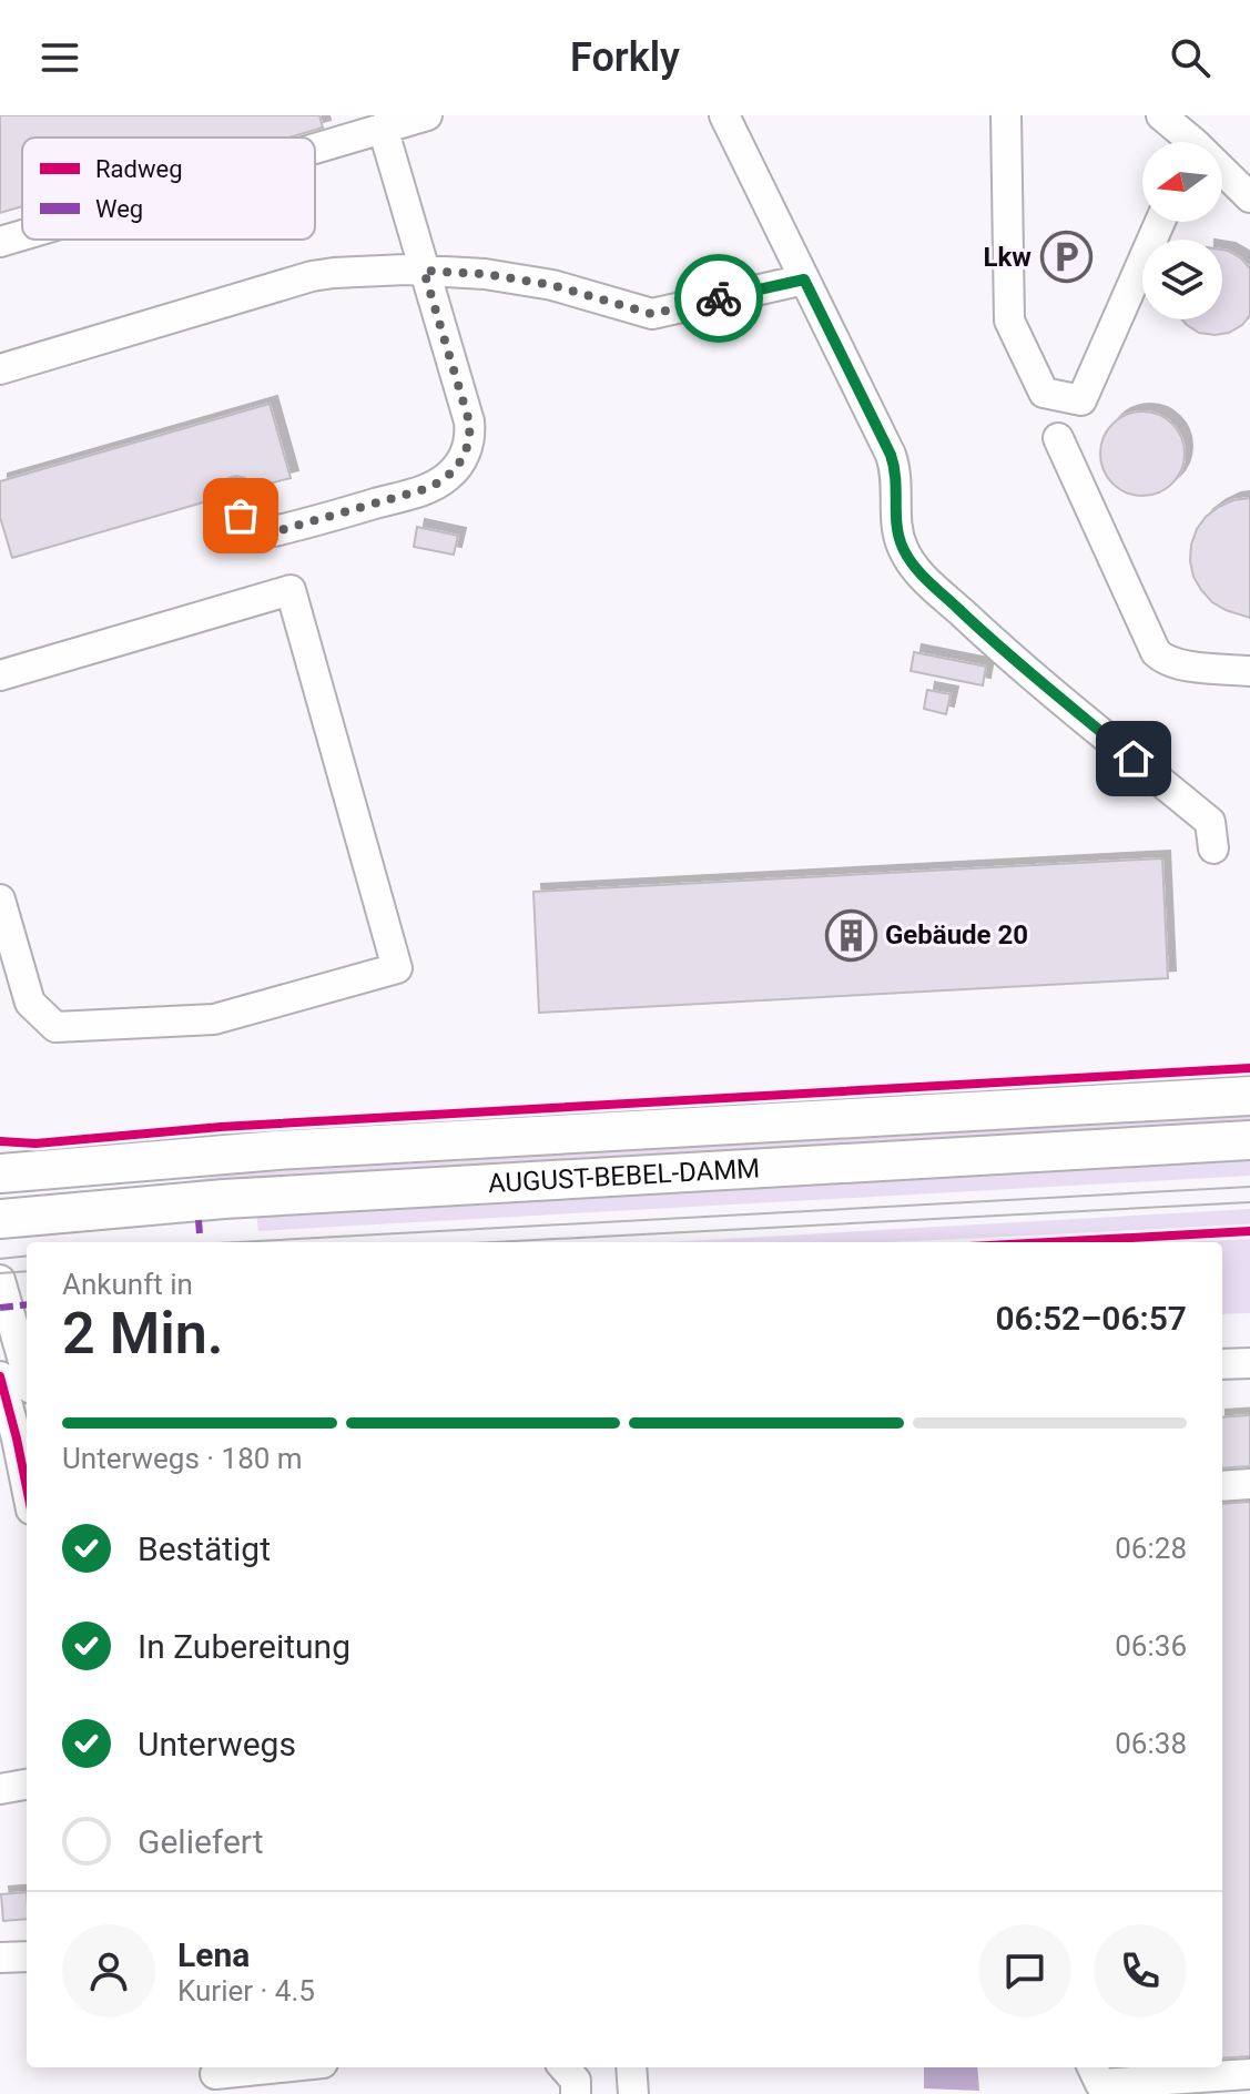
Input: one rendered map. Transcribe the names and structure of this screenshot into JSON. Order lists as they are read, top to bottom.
{
  "streets": {
    "main road": ["AUGUST-BEBEL-DAMM"]
  },
  "places": {
    "parking": ["Lkw"],
    "building": ["Gebäude 20"]
  },
  "legend": ["Radweg", "Weg"],
  "north": "left",
  "page": {
    "header": "Forkly",
    "heading": ["2 Min.", "Ankunft in", "06:52–06:57"],
    "panel": ["Lena", "Kurier · 4.5"],
    "bar": "Unterwegs · 180 m",
    "list": [
      ["Bestätigt", "06:28"],
      ["In Zubereitung", "06:36"],
      ["Unterwegs", "06:38"],
      "Geliefert"
    ]
  }
}
